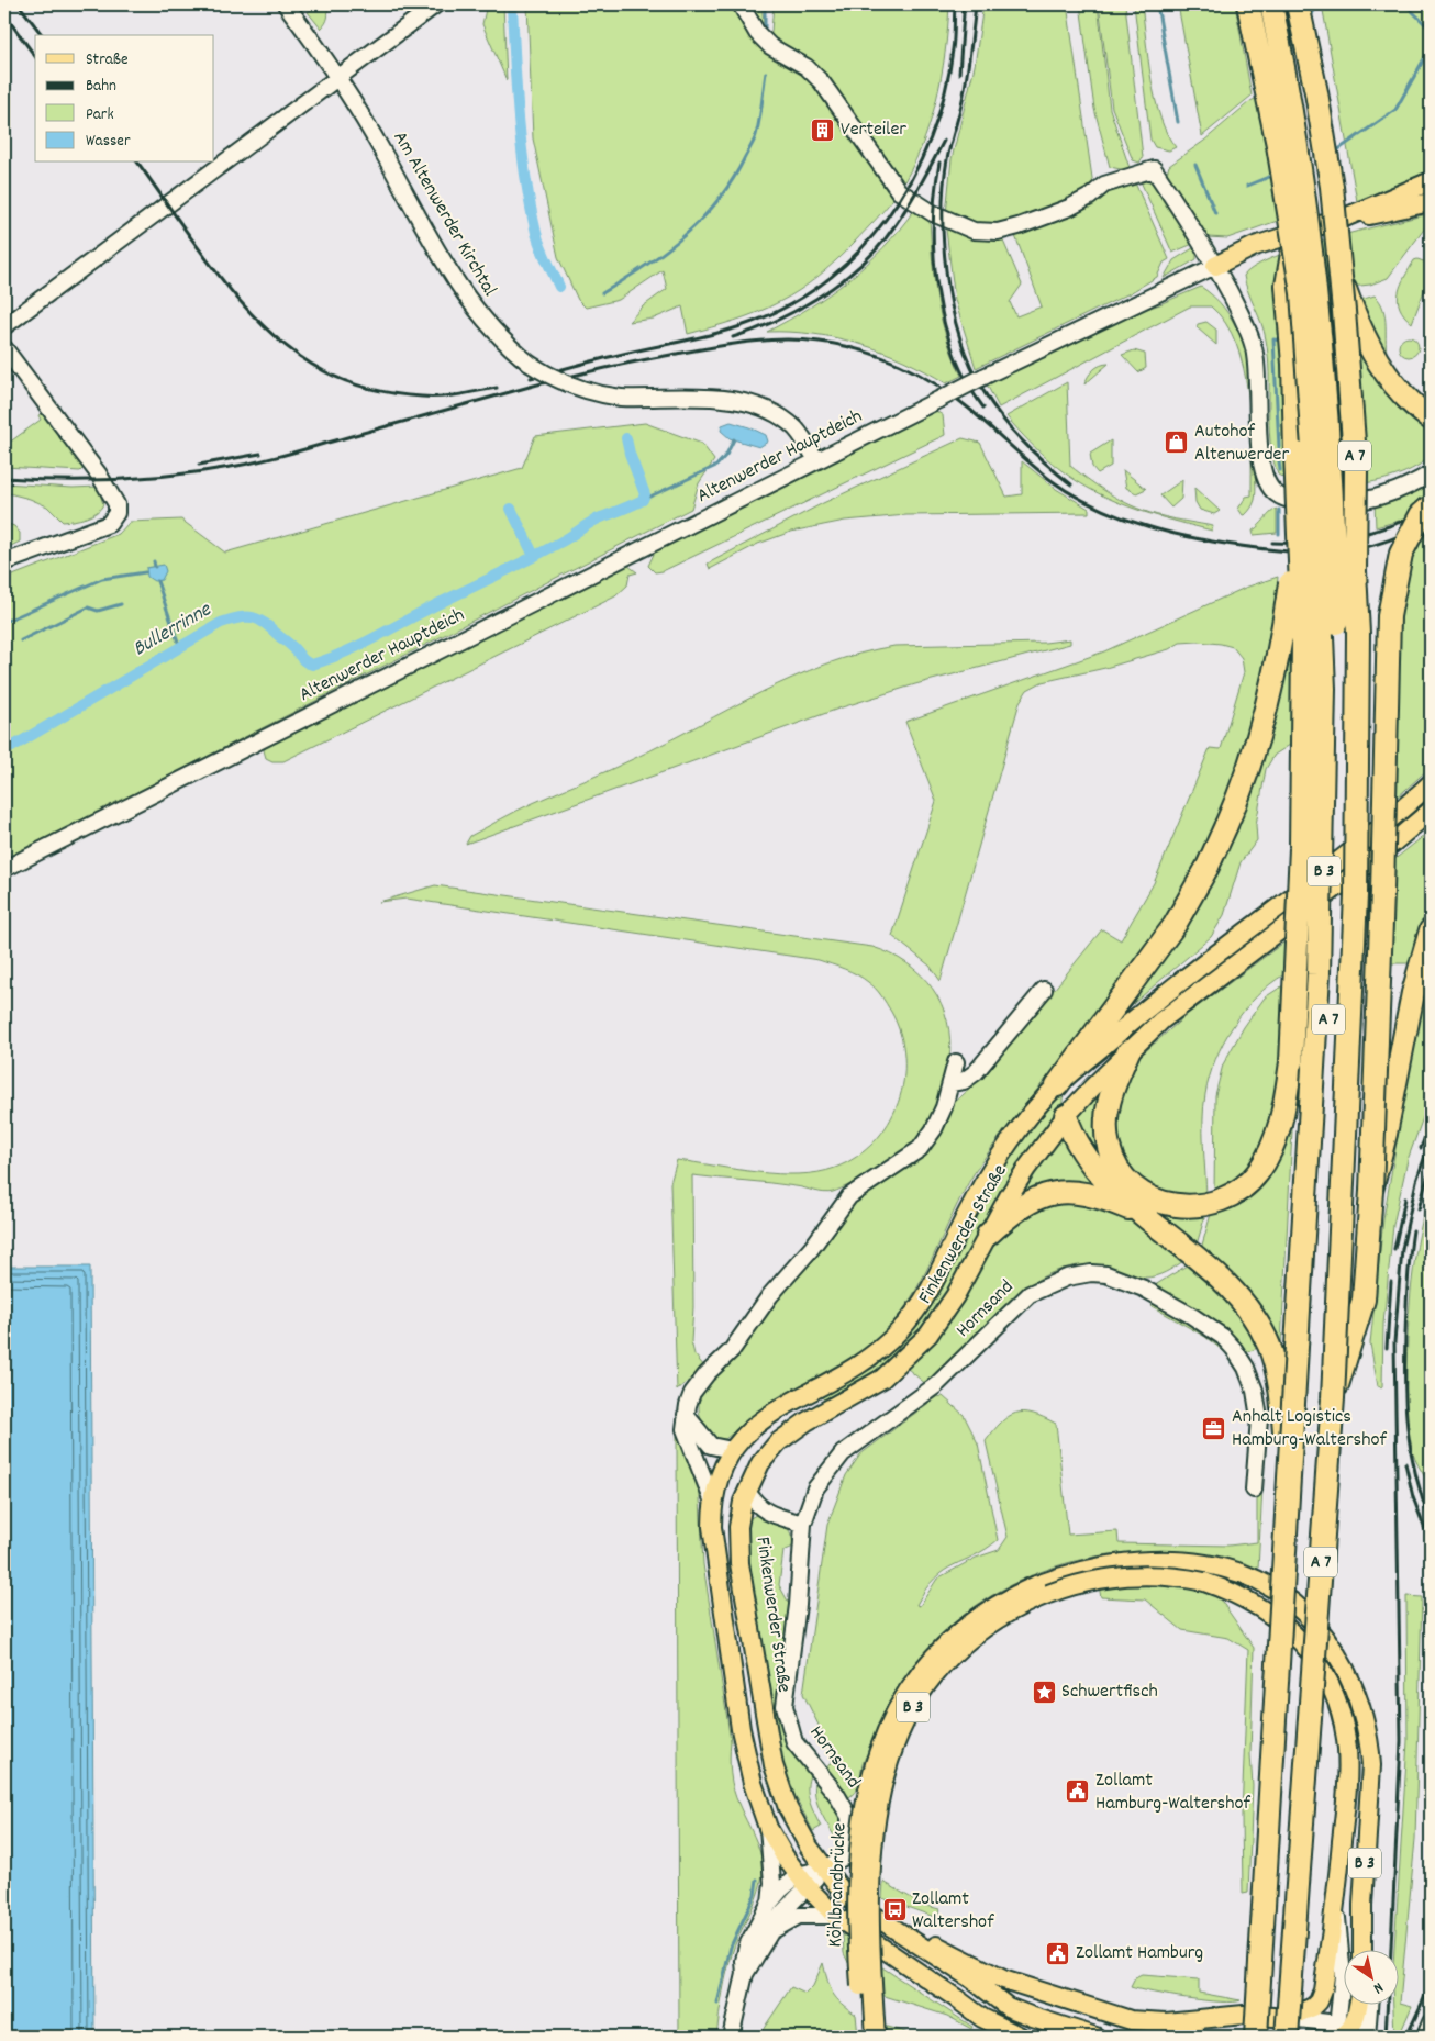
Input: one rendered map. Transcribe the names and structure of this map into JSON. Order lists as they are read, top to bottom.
{
  "streets": {
    "highway": ["A 7"],
    "main road": ["B 3", "Finkenwerder Straße", "Köhlbrandbrücke"],
    "street": ["Am Altenwerder Kirchtal", "Altenwerder Hauptdeich", "Hornsand"]
  },
  "crossings": [
    ["Am Altenwerder Kirchtal", "Altenwerder Hauptdeich"],
    ["A 7", "B 3"],
    ["A 7", "Finkenwerder Straße"],
    ["B 3", "Finkenwerder Straße"],
    ["B 3", "Köhlbrandbrücke"],
    ["Finkenwerder Straße", "Hornsand"]
  ],
  "water": ["Bullerrinne"],
  "places": {
    "building": ["Verteiler"],
    "shop": ["Autohof Altenwerder"],
    "office": ["Anhalt Logistics Hamburg-Waltershof"],
    "place": ["Schwertfisch"],
    "public building": ["Zollamt Hamburg-Waltershof", "Zollamt Hamburg"],
    "bus stop": ["Zollamt Waltershof"]
  },
  "legend": [
    "Straße",
    "Bahn",
    "Park",
    "Wasser"
  ],
  "north": "bottom right"
}
